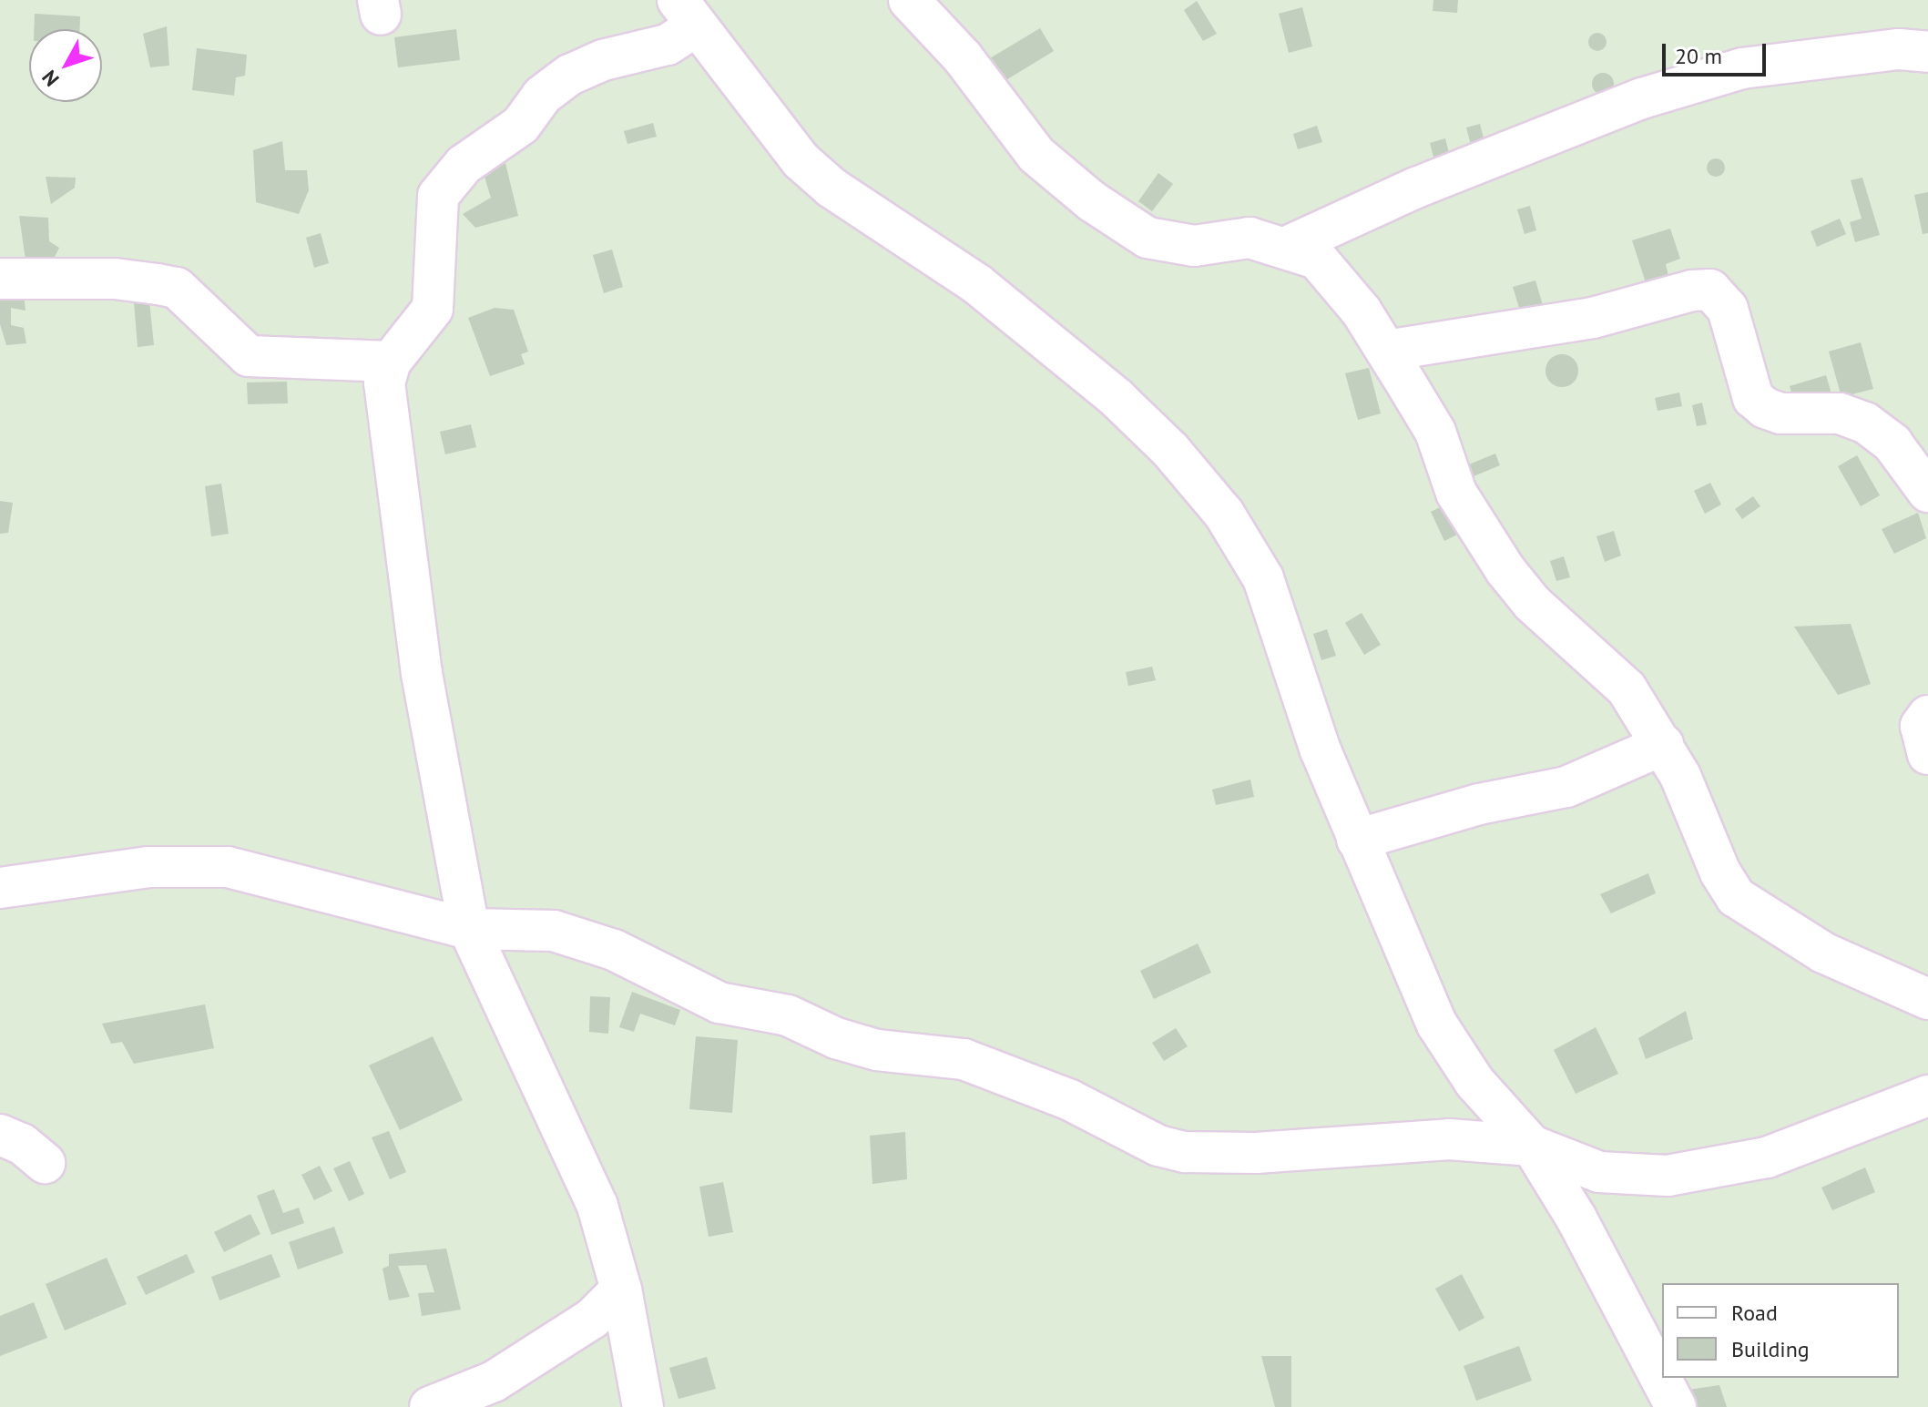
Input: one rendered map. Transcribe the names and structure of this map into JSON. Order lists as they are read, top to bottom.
{
  "legend": ["Road", "Building"],
  "scale_bar": "20 m",
  "north": "bottom left"
}
